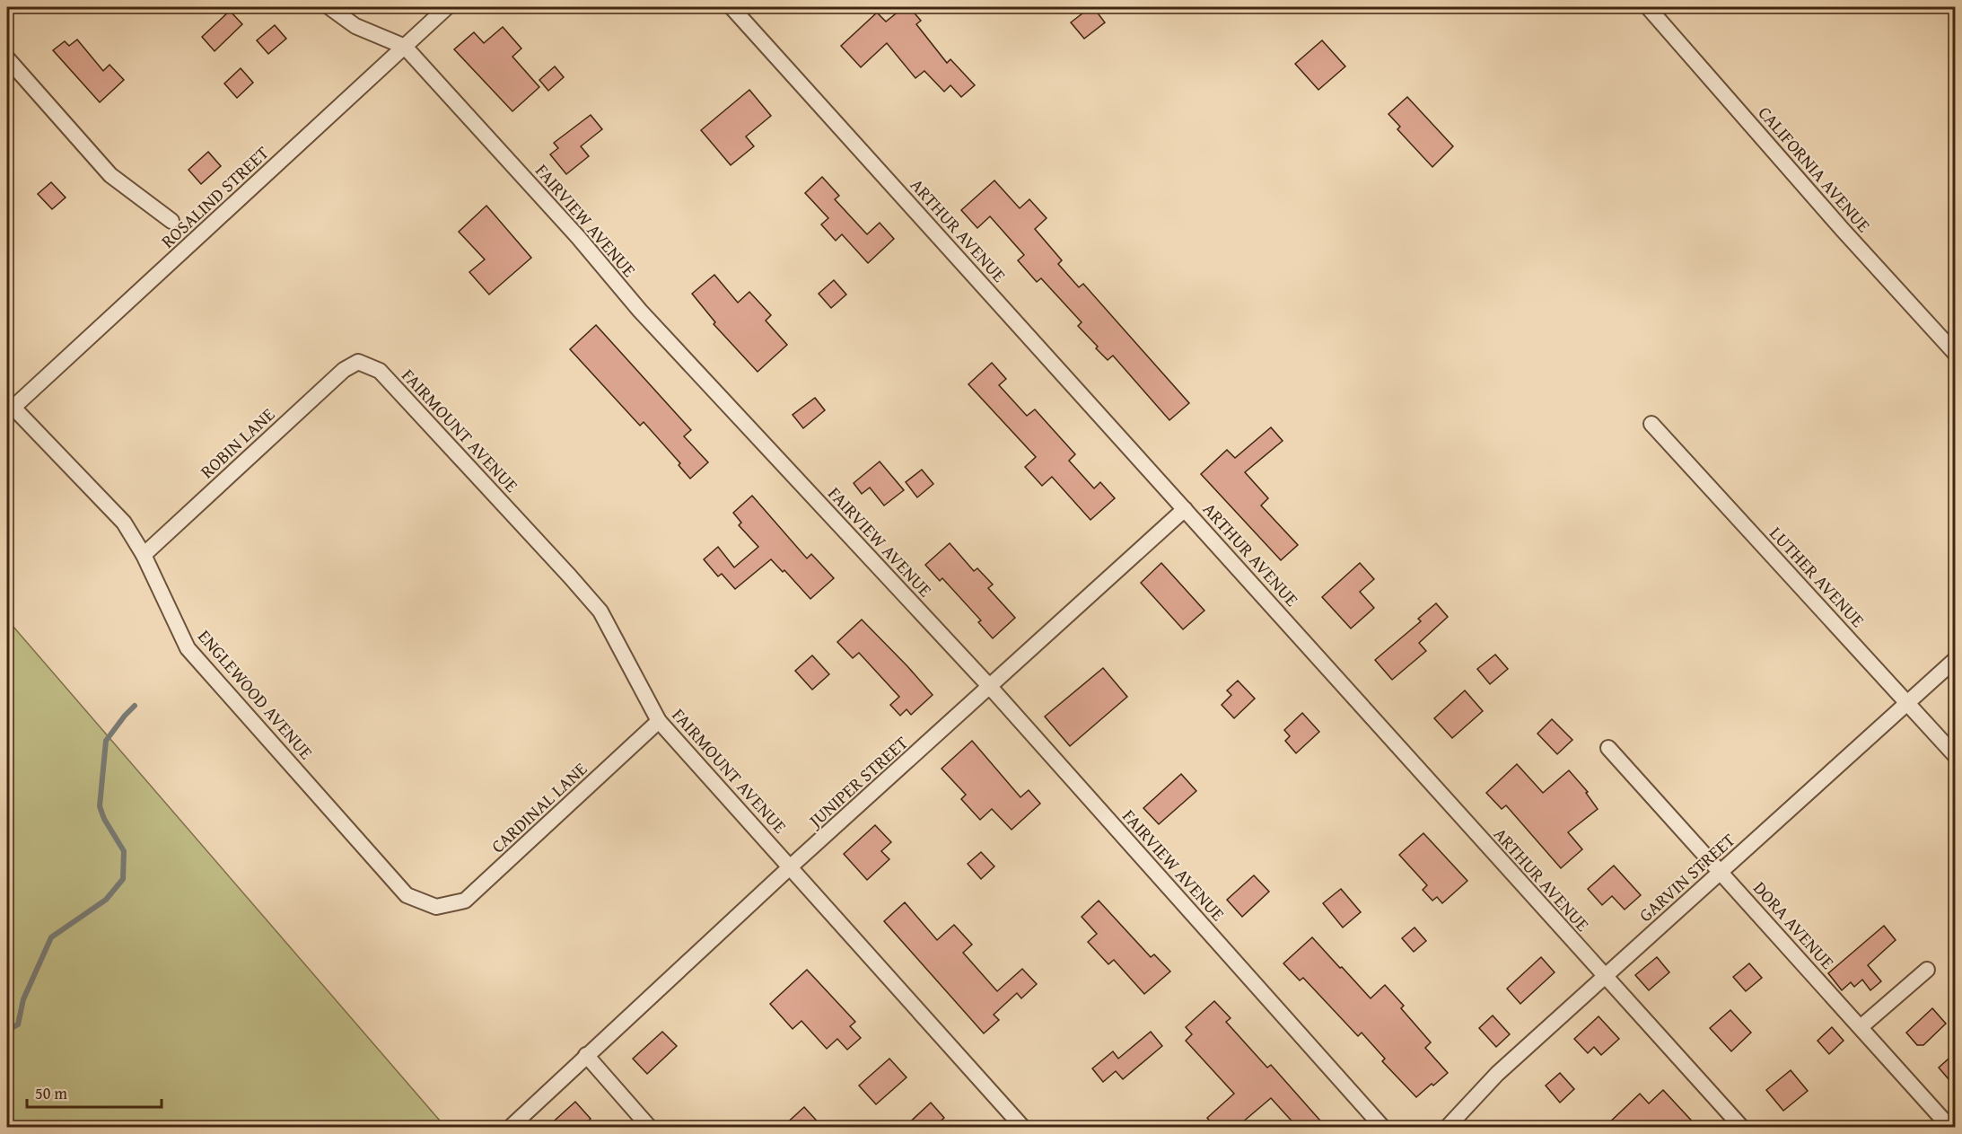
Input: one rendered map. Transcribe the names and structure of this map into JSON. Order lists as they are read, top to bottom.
{
  "streets": {
    "street": [
      "CALIFORNIA AVENUE",
      "ROSALIND STREET",
      "FAIRVIEW AVENUE",
      "ARTHUR AVENUE",
      "FAIRMOUNT AVENUE",
      "ROBIN LANE",
      "LUTHER AVENUE",
      "ENGLEWOOD AVENUE",
      "JUNIPER STREET",
      "CARDINAL LANE",
      "GARVIN STREET",
      "DORA AVENUE"
    ]
  },
  "crossings": [
    ["ROSALIND STREET", "FAIRVIEW AVENUE"],
    ["ROSALIND STREET", "ENGLEWOOD AVENUE"],
    ["FAIRVIEW AVENUE", "JUNIPER STREET"],
    ["ARTHUR AVENUE", "JUNIPER STREET"],
    ["ARTHUR AVENUE", "GARVIN STREET"],
    ["FAIRMOUNT AVENUE", "ROBIN LANE"],
    ["FAIRMOUNT AVENUE", "JUNIPER STREET"],
    ["FAIRMOUNT AVENUE", "CARDINAL LANE"],
    ["ROBIN LANE", "ENGLEWOOD AVENUE"],
    ["LUTHER AVENUE", "GARVIN STREET"],
    ["ENGLEWOOD AVENUE", "CARDINAL LANE"],
    ["GARVIN STREET", "DORA AVENUE"]
  ],
  "scale_bar": "50 m"
}
